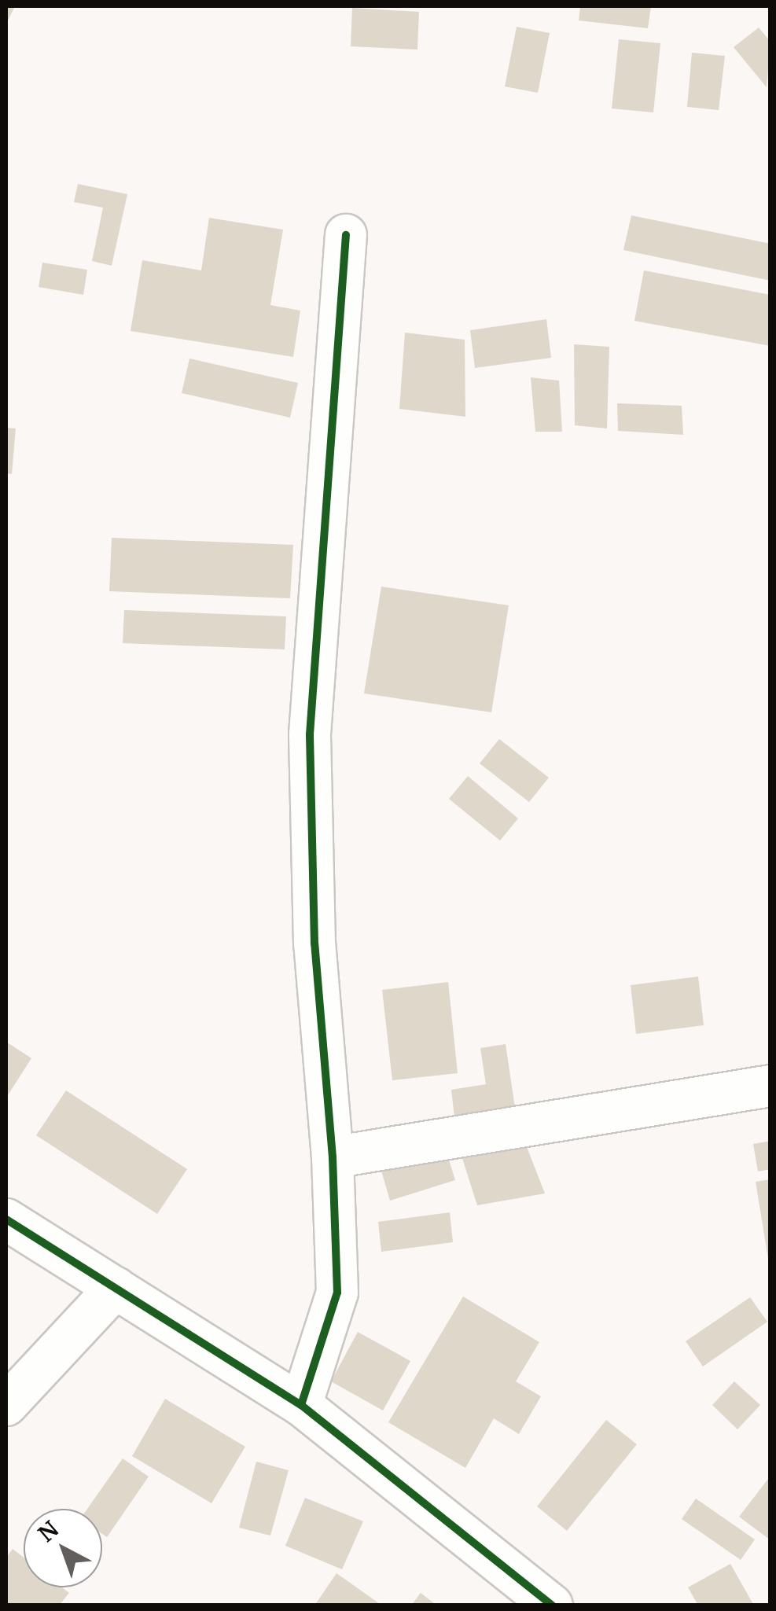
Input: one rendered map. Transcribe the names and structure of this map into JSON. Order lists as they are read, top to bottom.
{
  "north": "top left"
}
